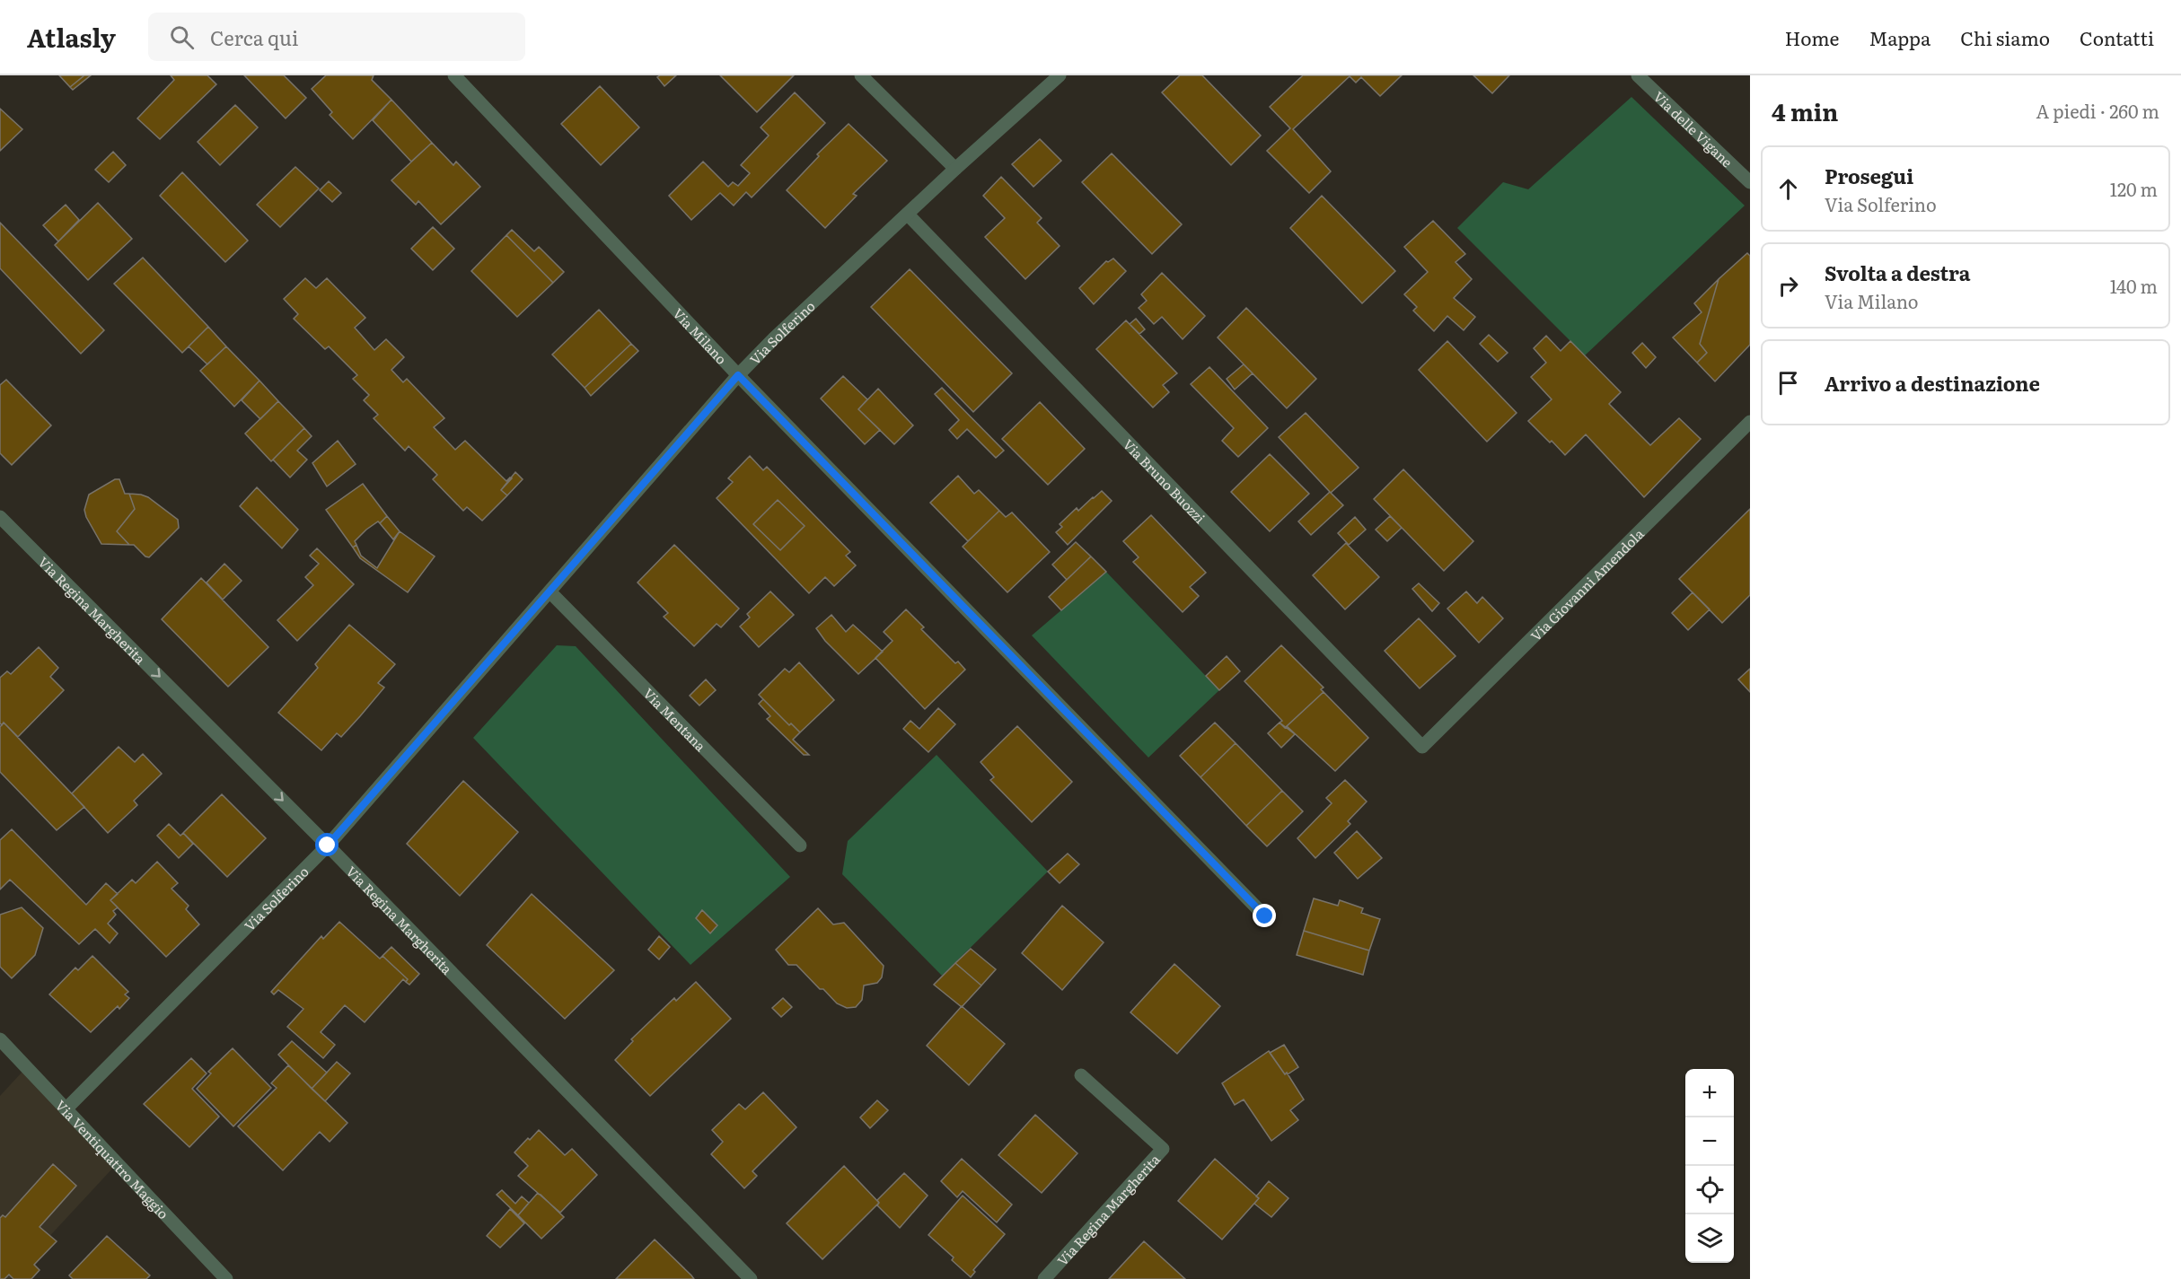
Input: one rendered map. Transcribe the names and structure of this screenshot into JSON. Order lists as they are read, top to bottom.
{
  "streets": {
    "street": [
      "Via delle Vigane",
      "Via Solferino",
      "Via Milano",
      "Via Bruno Buozzi",
      "Via Giovanni Amendola",
      "Via Regina Margherita",
      "Via Mentana",
      "Via Ventiquattro Maggio"
    ]
  },
  "crossings": [
    ["Via Solferino", "Via Milano"],
    ["Via Solferino", "Via Bruno Buozzi"],
    ["Via Solferino", "Via Regina Margherita"],
    ["Via Solferino", "Via Mentana"],
    ["Via Solferino", "Via Ventiquattro Maggio"],
    ["Via Bruno Buozzi", "Via Giovanni Amendola"]
  ],
  "page": {
    "header": "Atlasly",
    "search": "Cerca qui",
    "nav": [
      "Home",
      "Mappa",
      "Chi siamo",
      "Contatti"
    ],
    "heading": ["4 min", "A piedi · 260 m"],
    "list": [
      ["Prosegui", "Via Solferino", "120 m"],
      ["Svolta a destra", "Via Milano", "140 m"],
      "Arrivo a destinazione"
    ],
    "map_buttons": ["+", "−"]
  }
}
